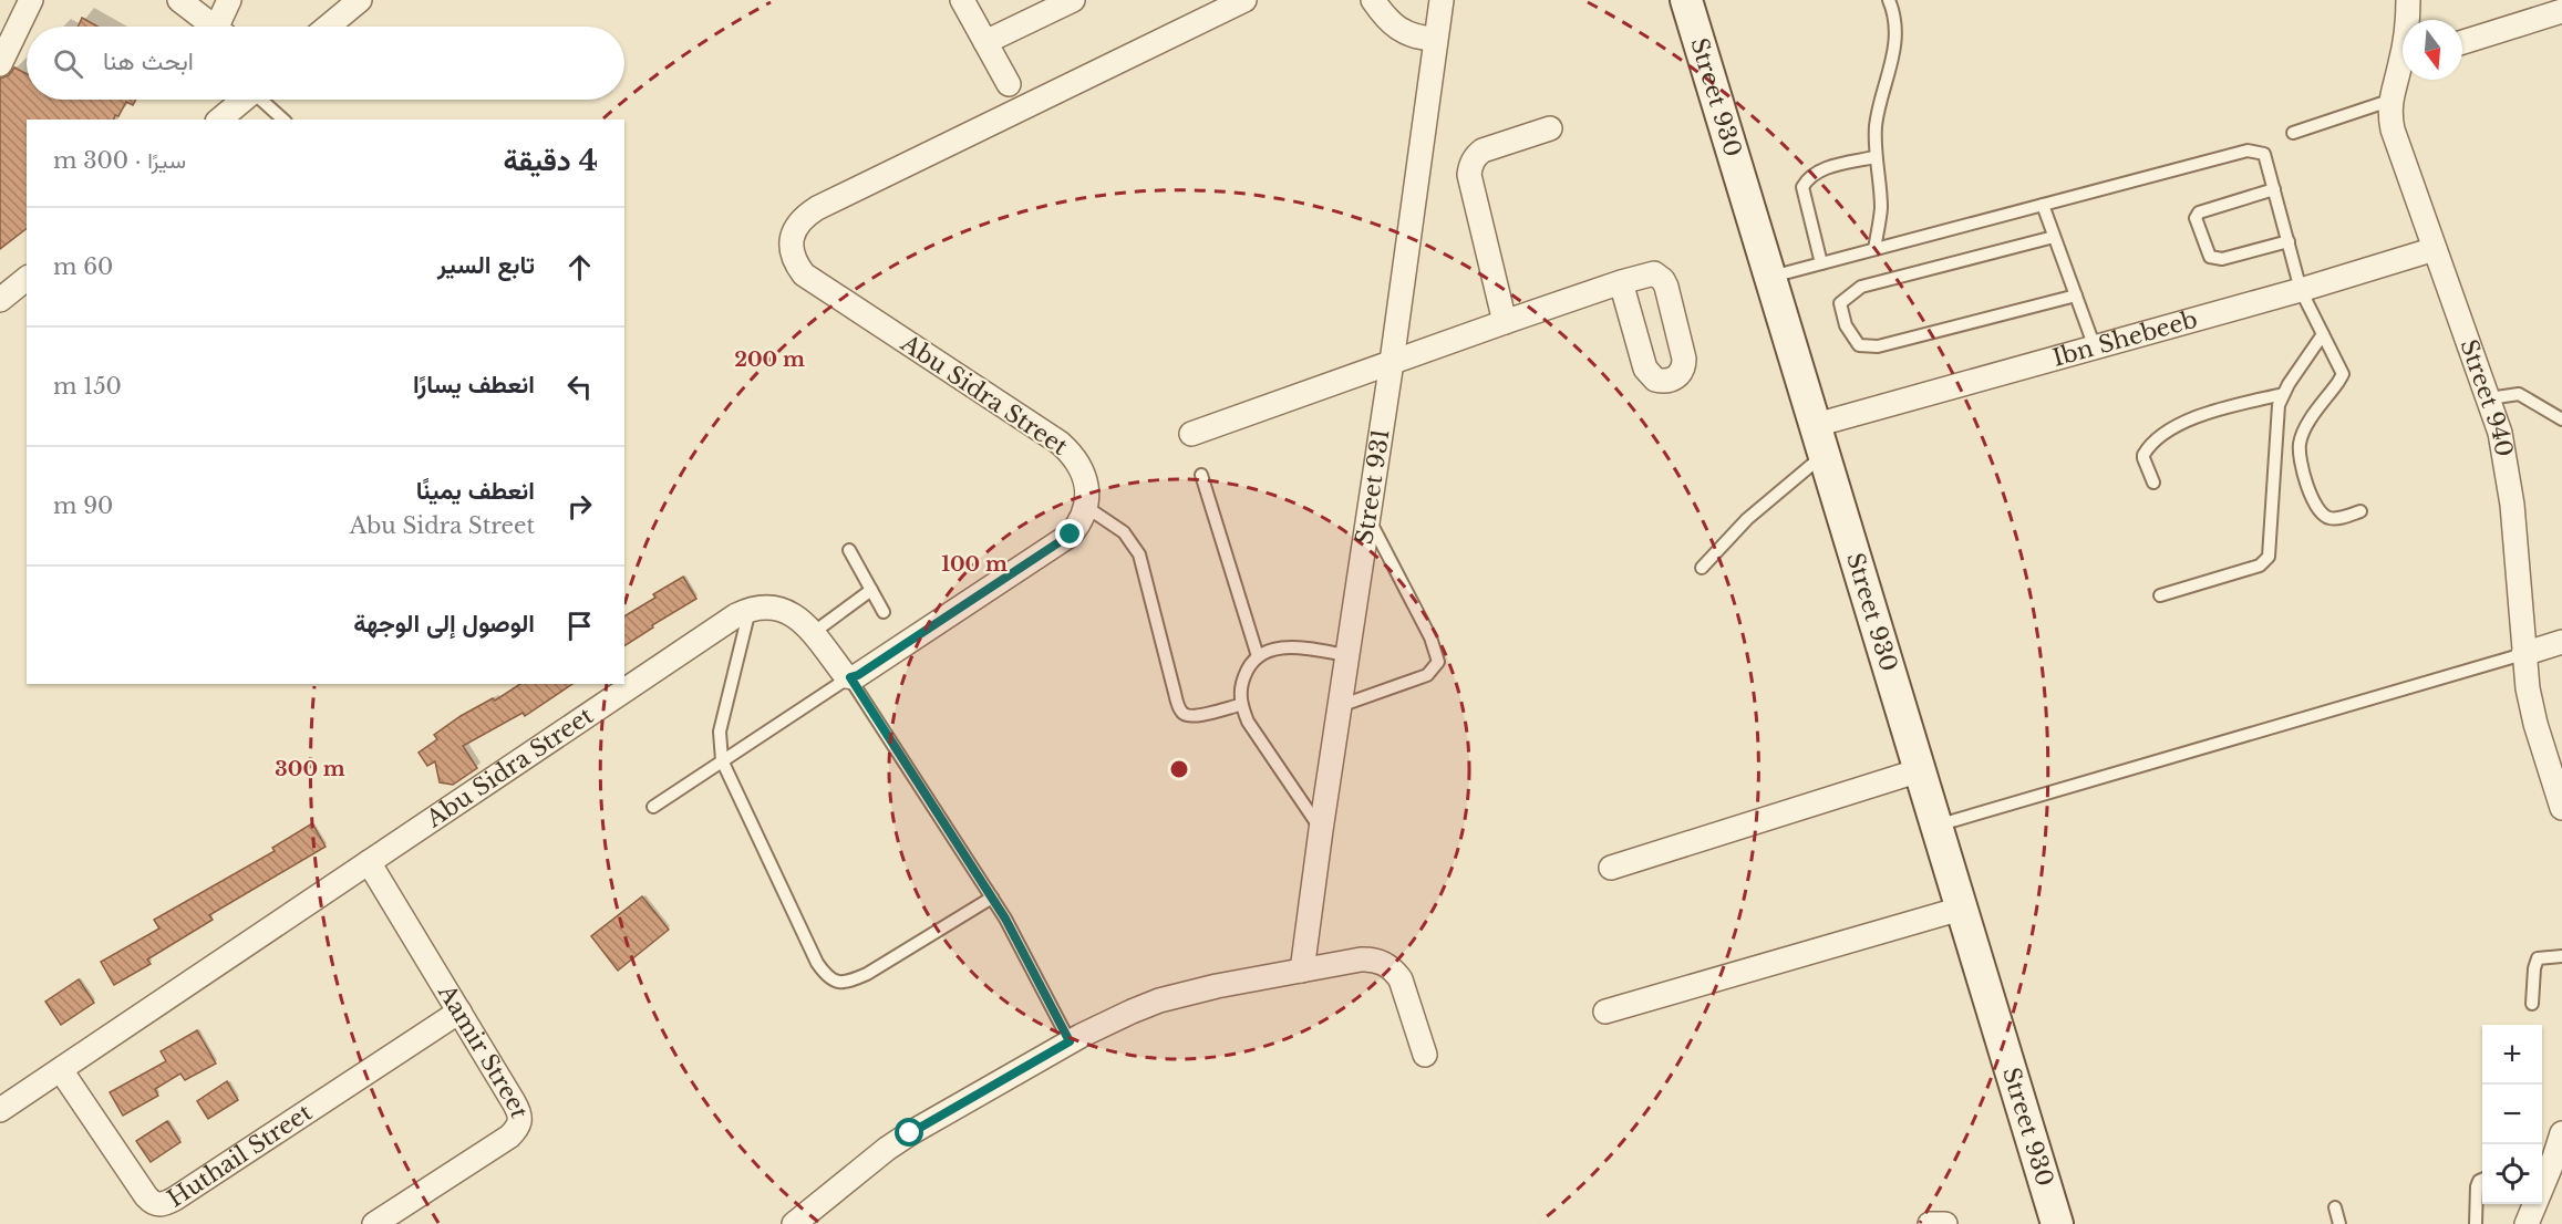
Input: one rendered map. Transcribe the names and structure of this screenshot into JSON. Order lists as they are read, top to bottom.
{
  "streets": {
    "street": [
      "Street 930",
      "Ibn Shebeeb",
      "Abu Sidra Street",
      "Street 940",
      "Street 931",
      "Aamir Street",
      "Huthail Street"
    ]
  },
  "crossings": [
    ["Street 930", "Ibn Shebeeb"],
    ["Ibn Shebeeb", "Street 940"],
    ["Abu Sidra Street", "Aamir Street"],
    ["Abu Sidra Street", "Huthail Street"],
    ["Aamir Street", "Huthail Street"]
  ],
  "north": "bottom",
  "page": {
    "search": "ابحث هنا",
    "heading": ["4 دقيقة", "سيرًا · 300 m"],
    "list": [
      ["تابع السير", "60 m"],
      ["انعطف يسارًا", "150 m"],
      ["انعطف يمينًا", "Abu Sidra Street", "90 m"],
      "الوصول إلى الوجهة"
    ],
    "map_buttons": ["+", "−"]
  },
  "rings": ["200 m", "100 m", "300 m"]
}
